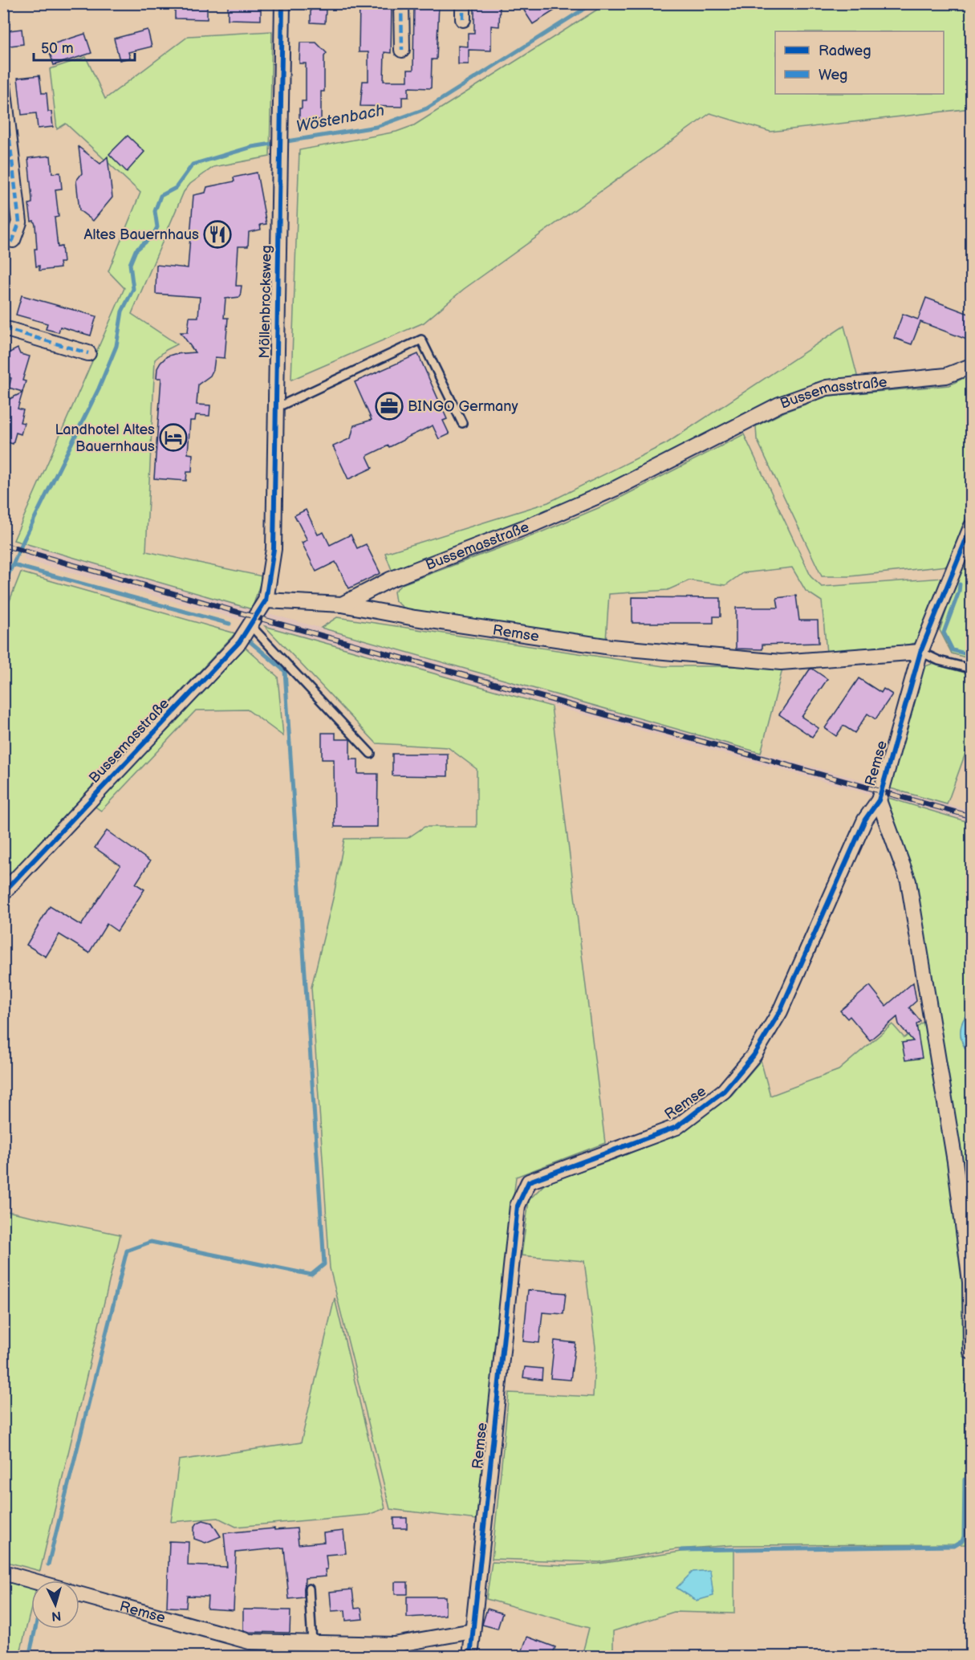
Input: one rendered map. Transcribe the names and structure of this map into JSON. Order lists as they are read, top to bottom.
{
  "streets": {
    "street": ["Möllenbrocksweg", "Bussemasstraße", "Remse"]
  },
  "crossings": [
    ["Möllenbrocksweg", "Bussemasstraße"],
    ["Bussemasstraße", "Remse"]
  ],
  "water": ["Wöstenbach"],
  "places": {
    "restaurant": ["Altes Bauernhaus"],
    "office": ["BINGO Germany"],
    "hotel": ["Landhotel Altes Bauernhaus"]
  },
  "legend": ["Radweg", "Weg"],
  "scale_bar": "50 m",
  "north": "bottom"
}
